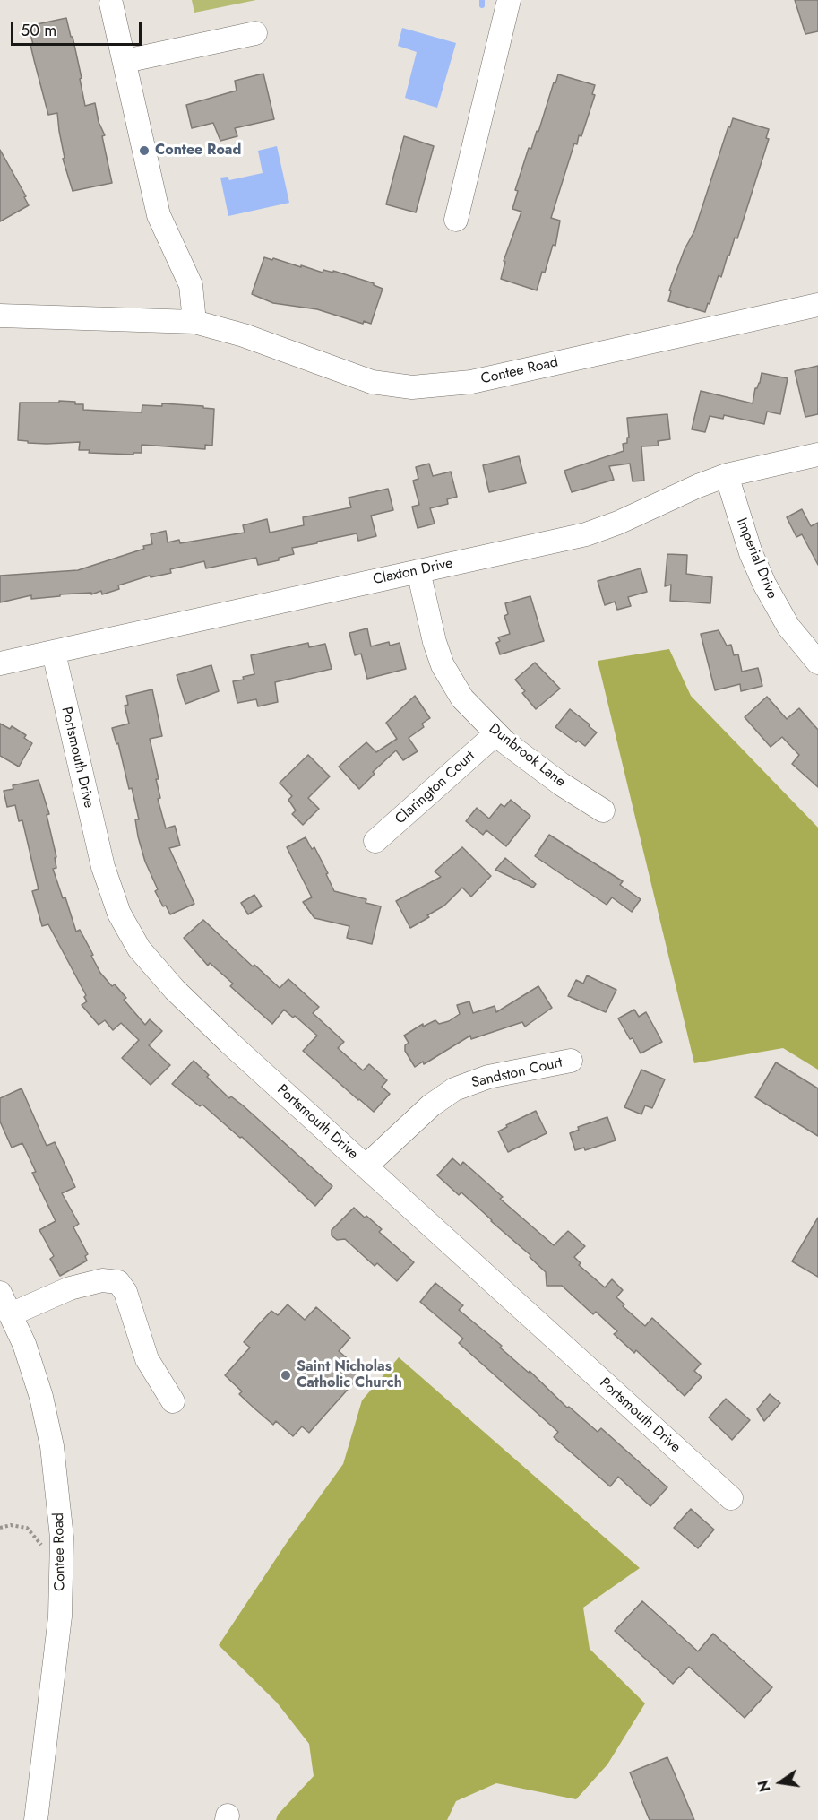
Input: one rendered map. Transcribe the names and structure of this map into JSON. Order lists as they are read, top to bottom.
{
  "streets": {
    "street": [
      "Contee Road",
      "Imperial Drive",
      "Claxton Drive",
      "Dunbrook Lane",
      "Portsmouth Drive",
      "Clarington Court",
      "Sandston Court"
    ]
  },
  "crossings": [
    ["Imperial Drive", "Claxton Drive"],
    ["Claxton Drive", "Dunbrook Lane"],
    ["Claxton Drive", "Portsmouth Drive"],
    ["Dunbrook Lane", "Clarington Court"],
    ["Portsmouth Drive", "Sandston Court"]
  ],
  "places": ["Contee Road", "Saint Nicholas Catholic Church"],
  "scale_bar": "50 m",
  "north": "left"
}
